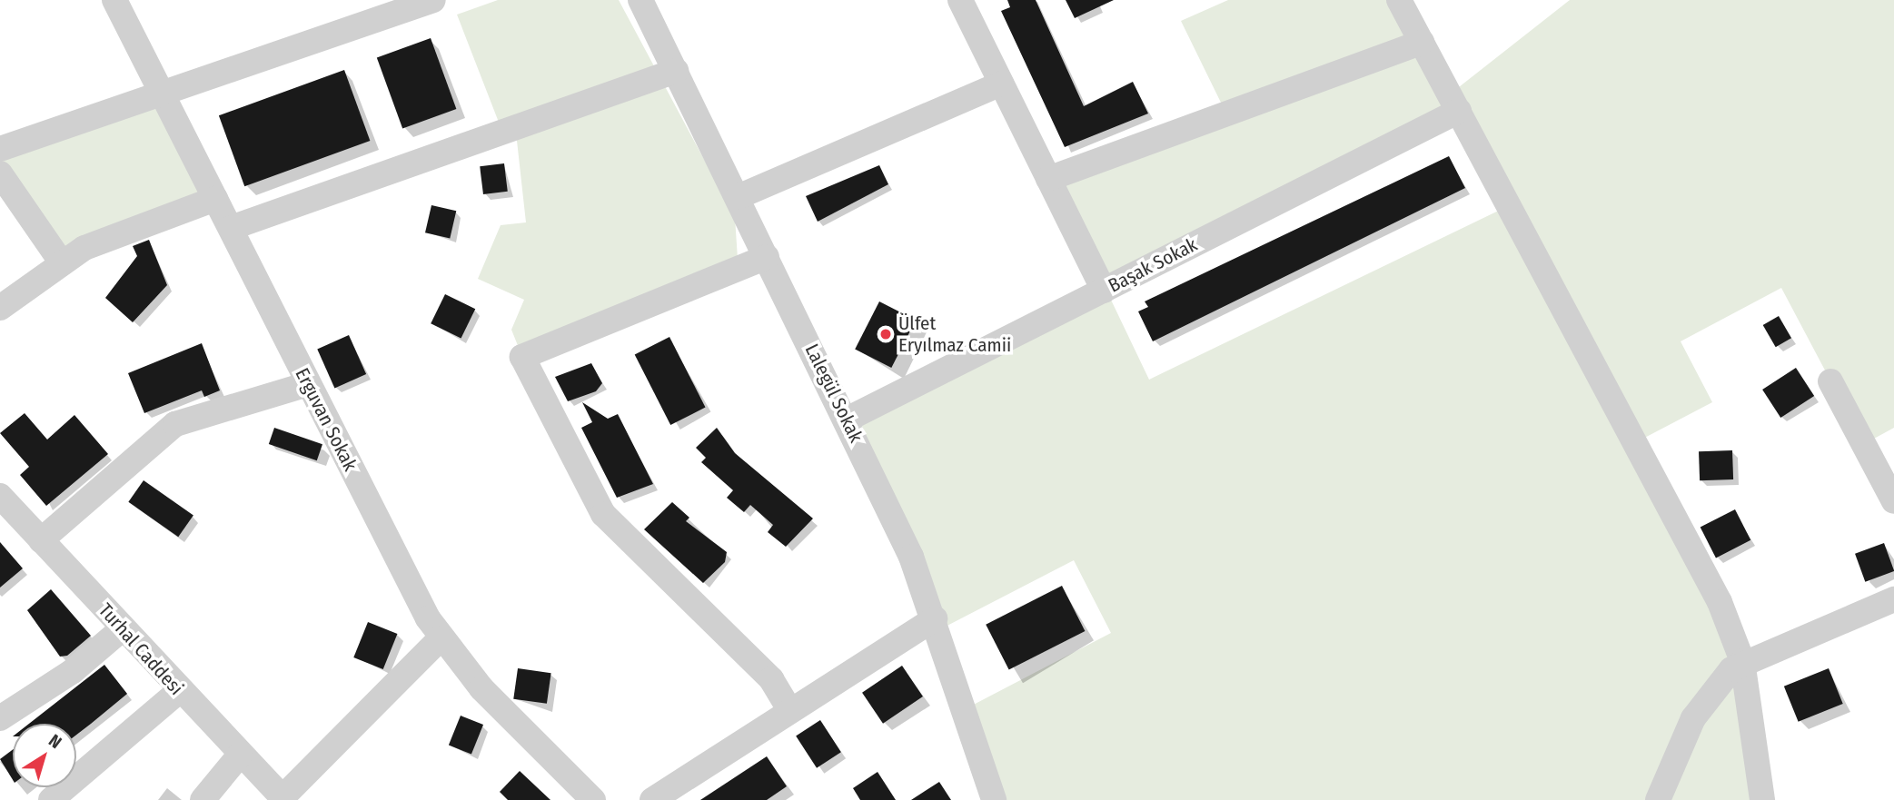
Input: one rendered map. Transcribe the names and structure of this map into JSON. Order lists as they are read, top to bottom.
{
  "streets": {
    "street": [
      "Başak Sokak",
      "Lalegül Sokak",
      "Erguvan Sokak",
      "Turhal Caddesi"
    ]
  },
  "crossings": [
    ["Başak Sokak", "Lalegül Sokak"]
  ],
  "places": ["Ülfet Eryılmaz Camii"],
  "north": "top right"
}
